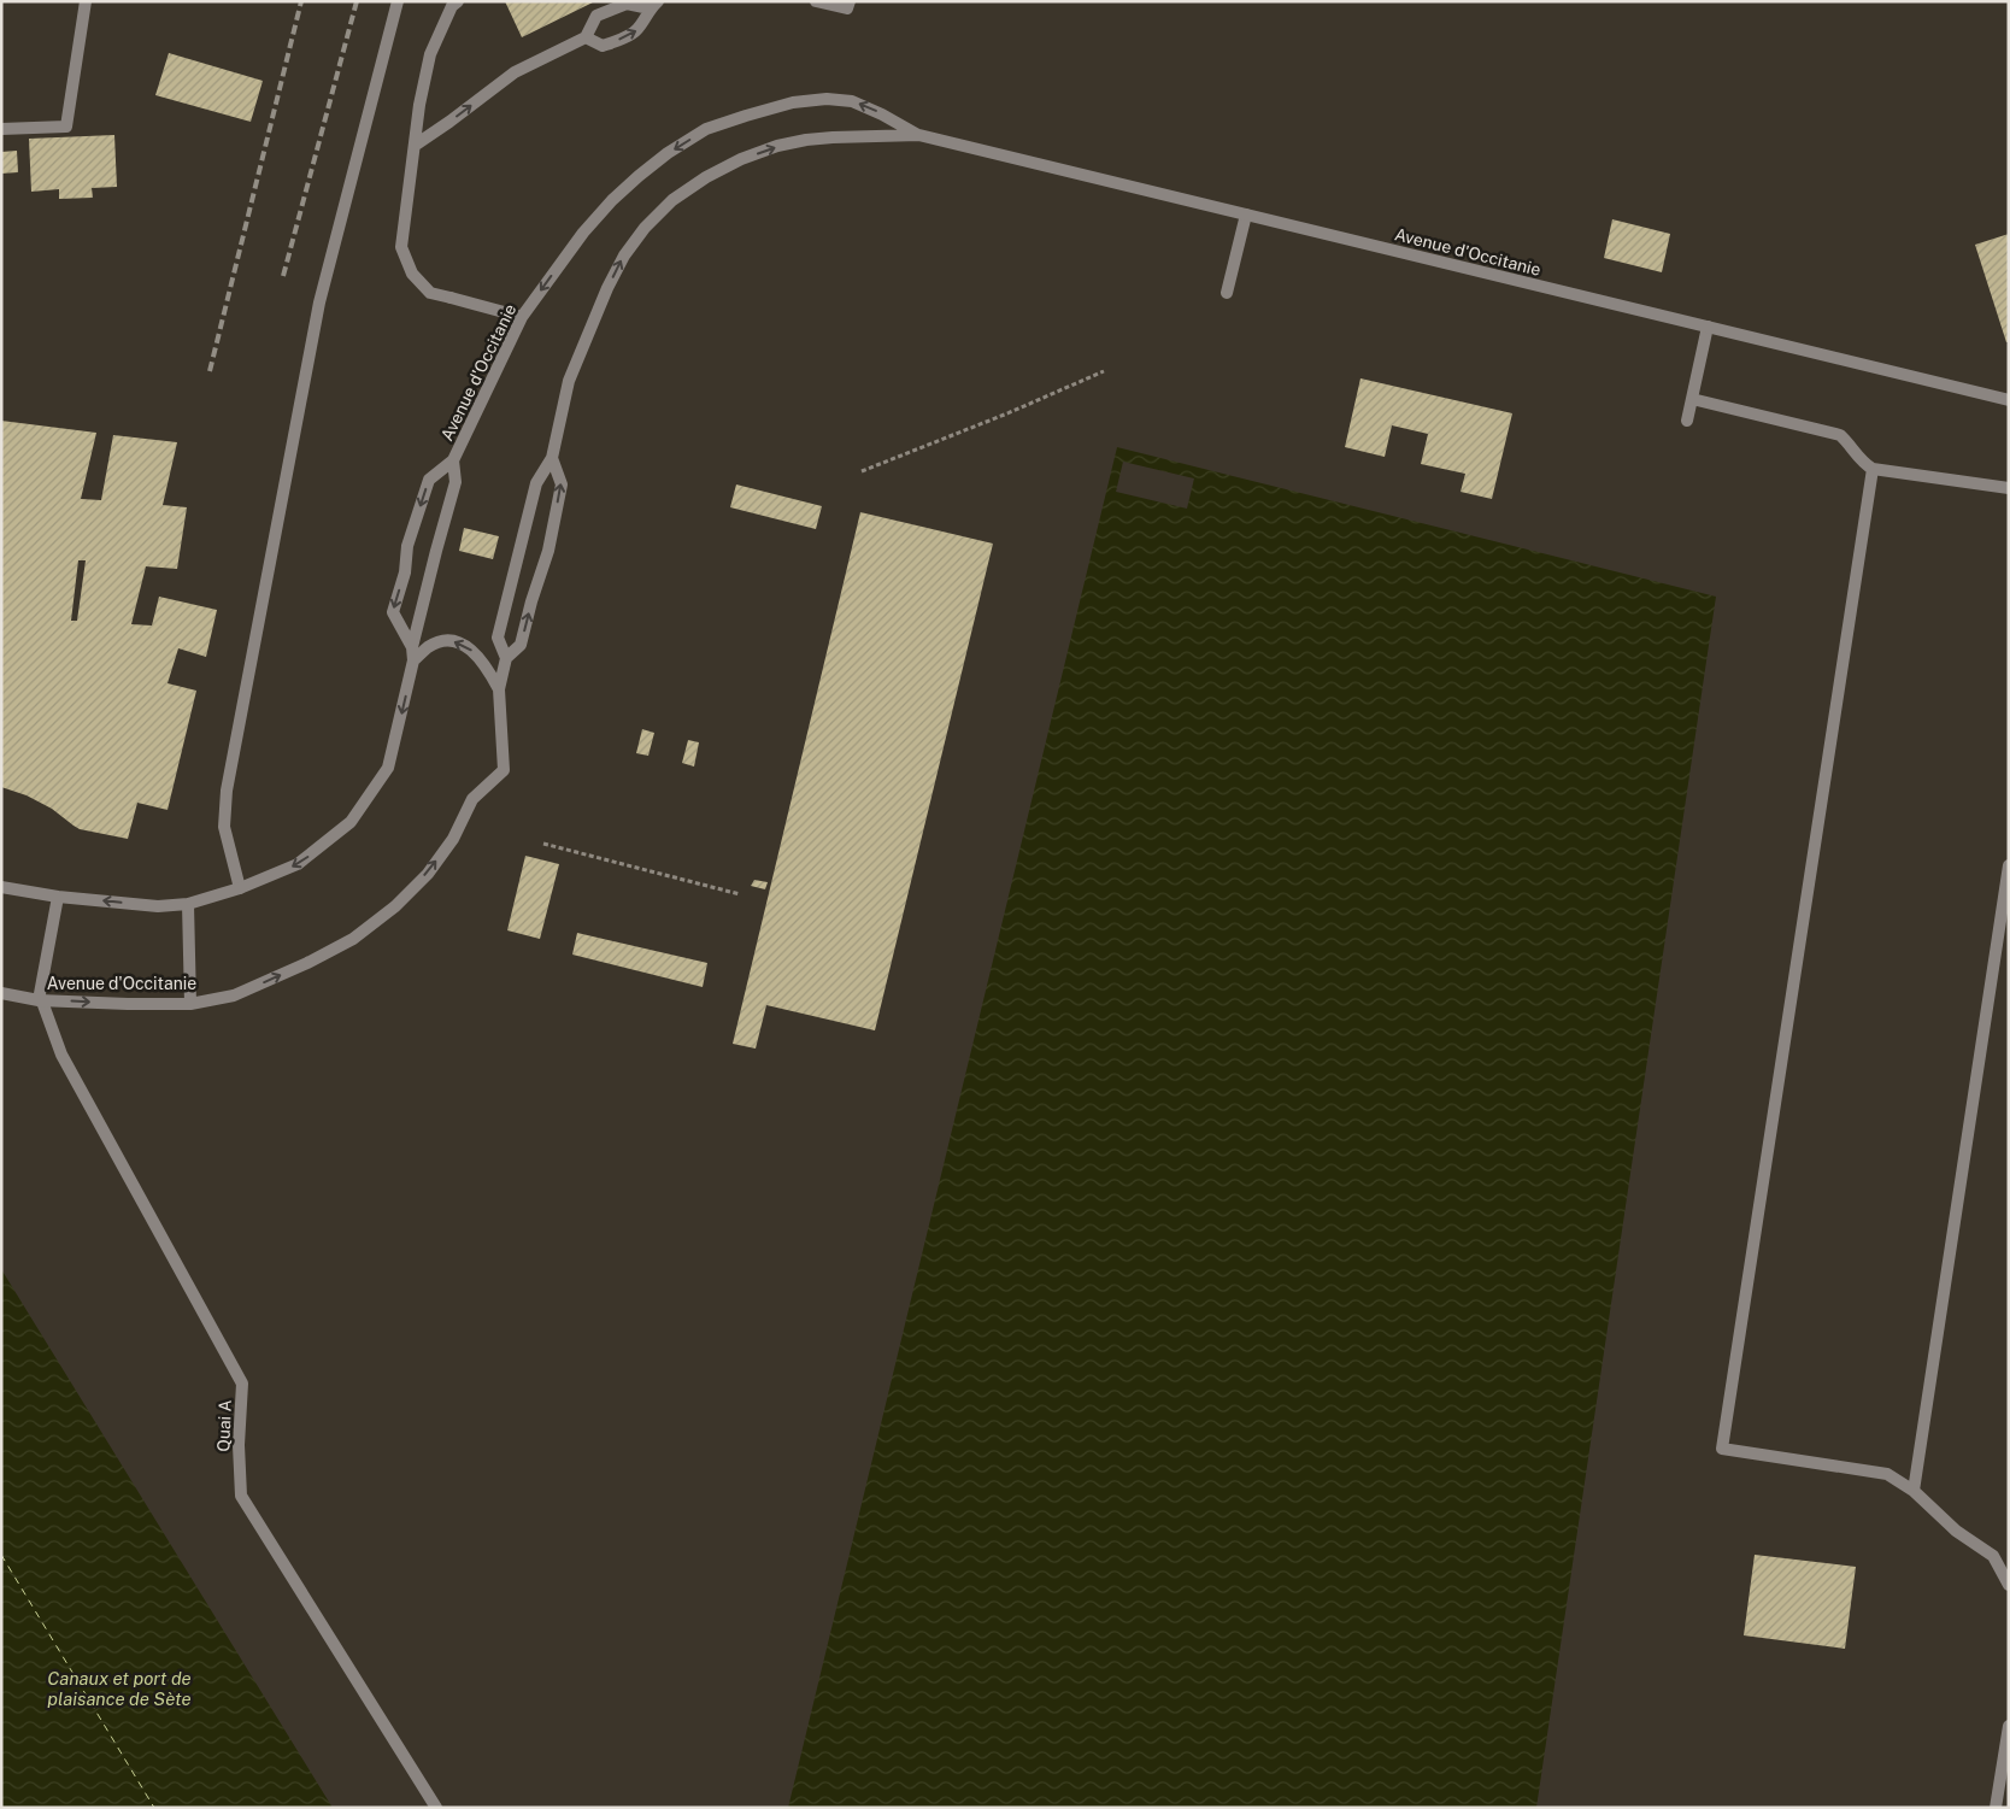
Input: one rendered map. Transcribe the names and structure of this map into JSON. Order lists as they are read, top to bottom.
{
  "streets": {
    "street": ["Avenue d'Occitanie", "Quai A"]
  },
  "crossings": [
    ["Avenue d'Occitanie", "Quai A"]
  ],
  "water": ["Canaux et port de plaisance de Sète"]
}
